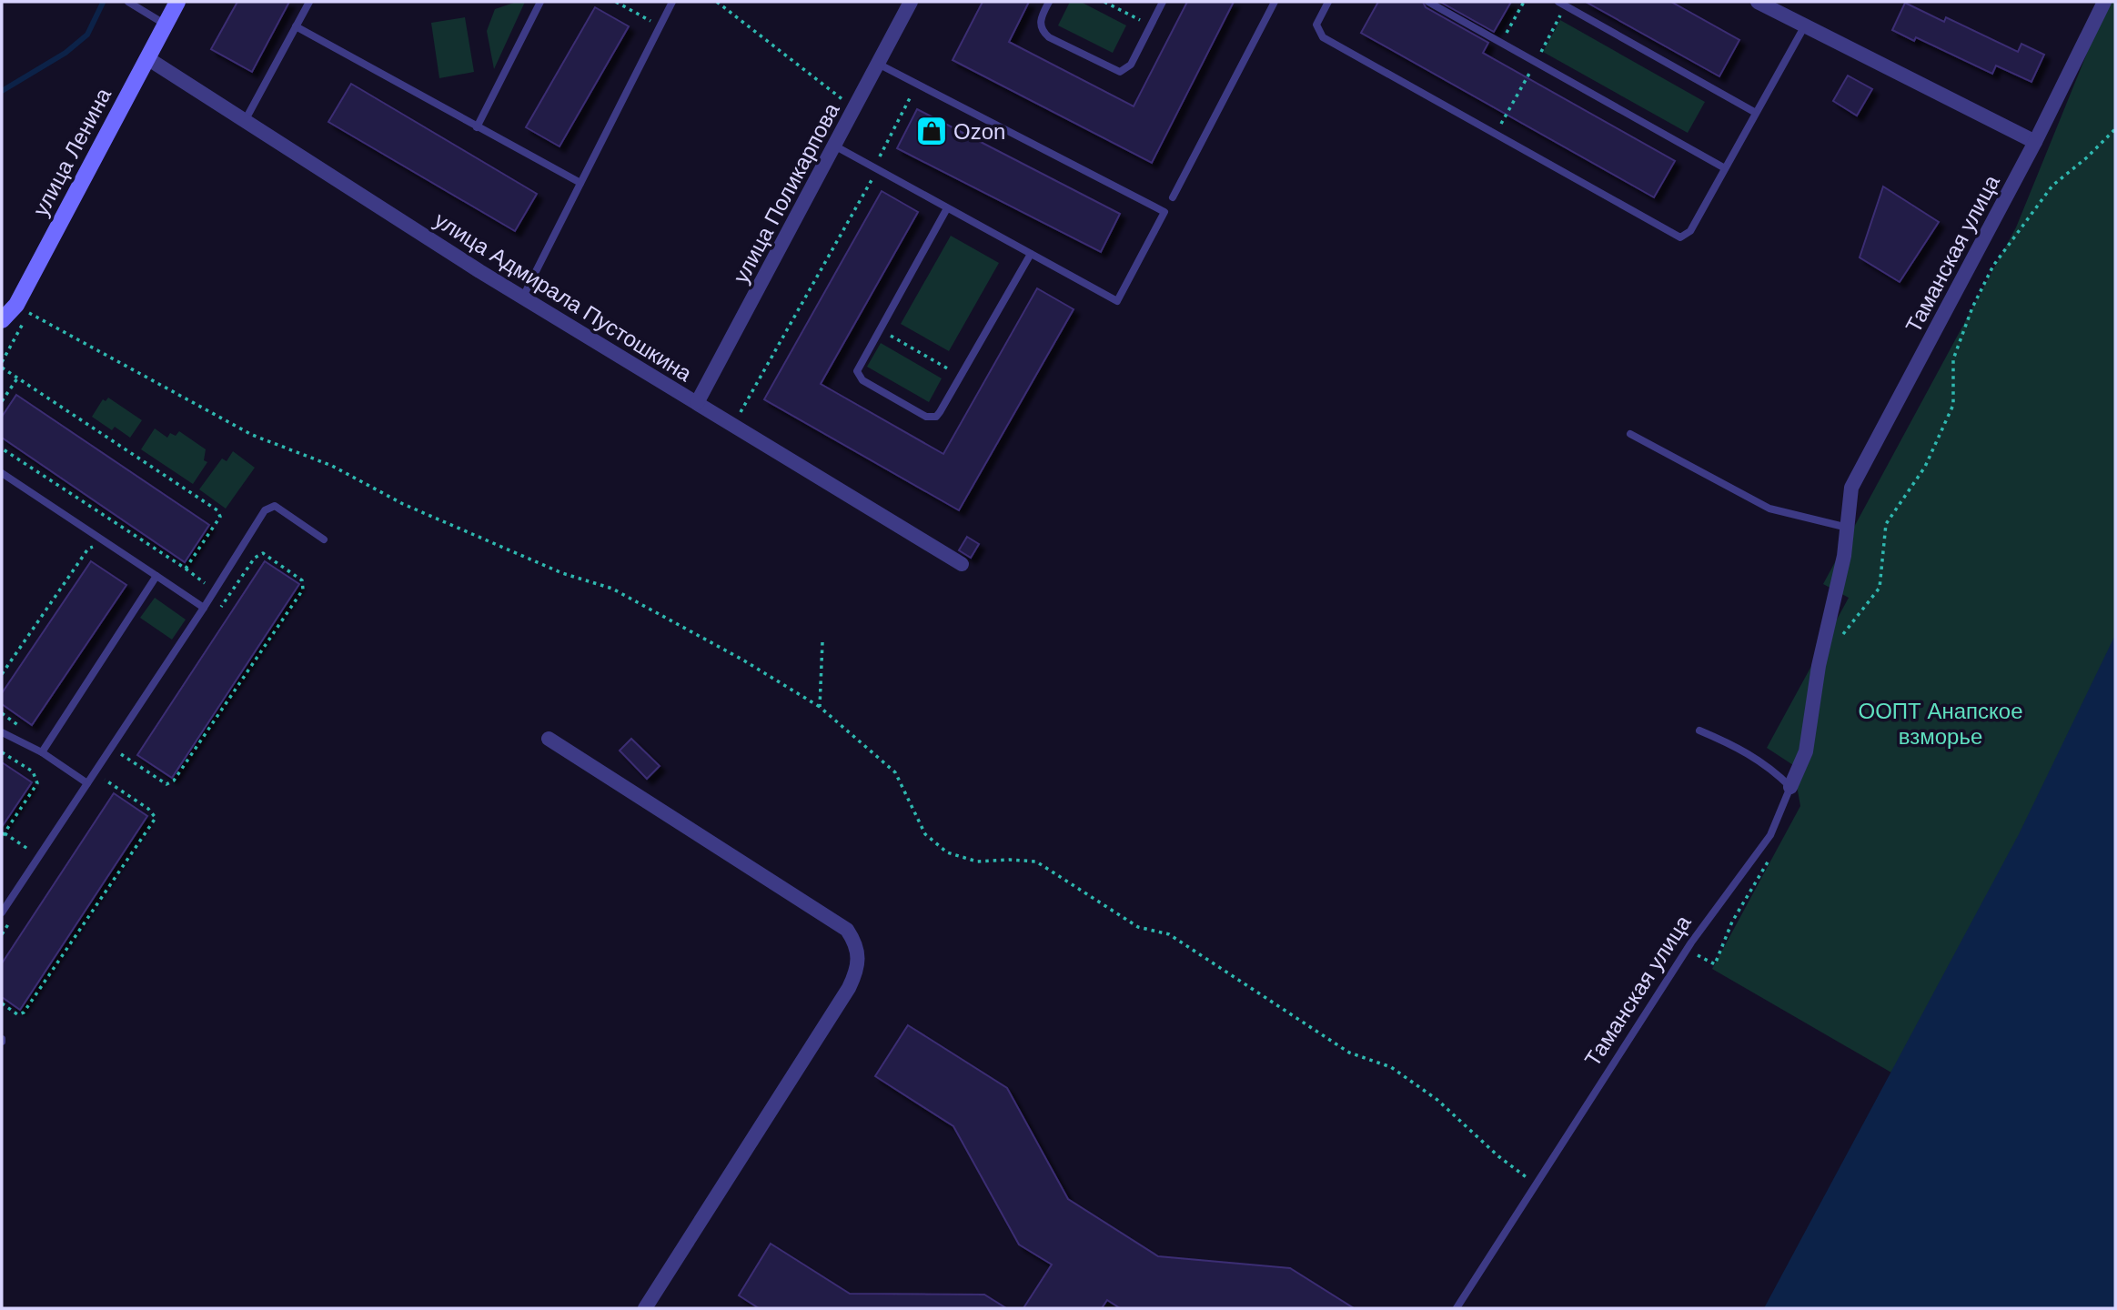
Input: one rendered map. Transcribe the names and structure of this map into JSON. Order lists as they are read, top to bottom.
{
  "streets": {
    "street": [
      "улица Ленина",
      "улица Поликарпова",
      "Таманская улица",
      "улица Адмирала Пустошкина"
    ]
  },
  "crossings": [
    ["улица Ленина", "улица Адмирала Пустошкина"],
    ["улица Поликарпова", "улица Адмирала Пустошкина"]
  ],
  "parks": ["ООПТ Анапское взморье"],
  "places": {
    "shop": ["Ozon"]
  }
}
